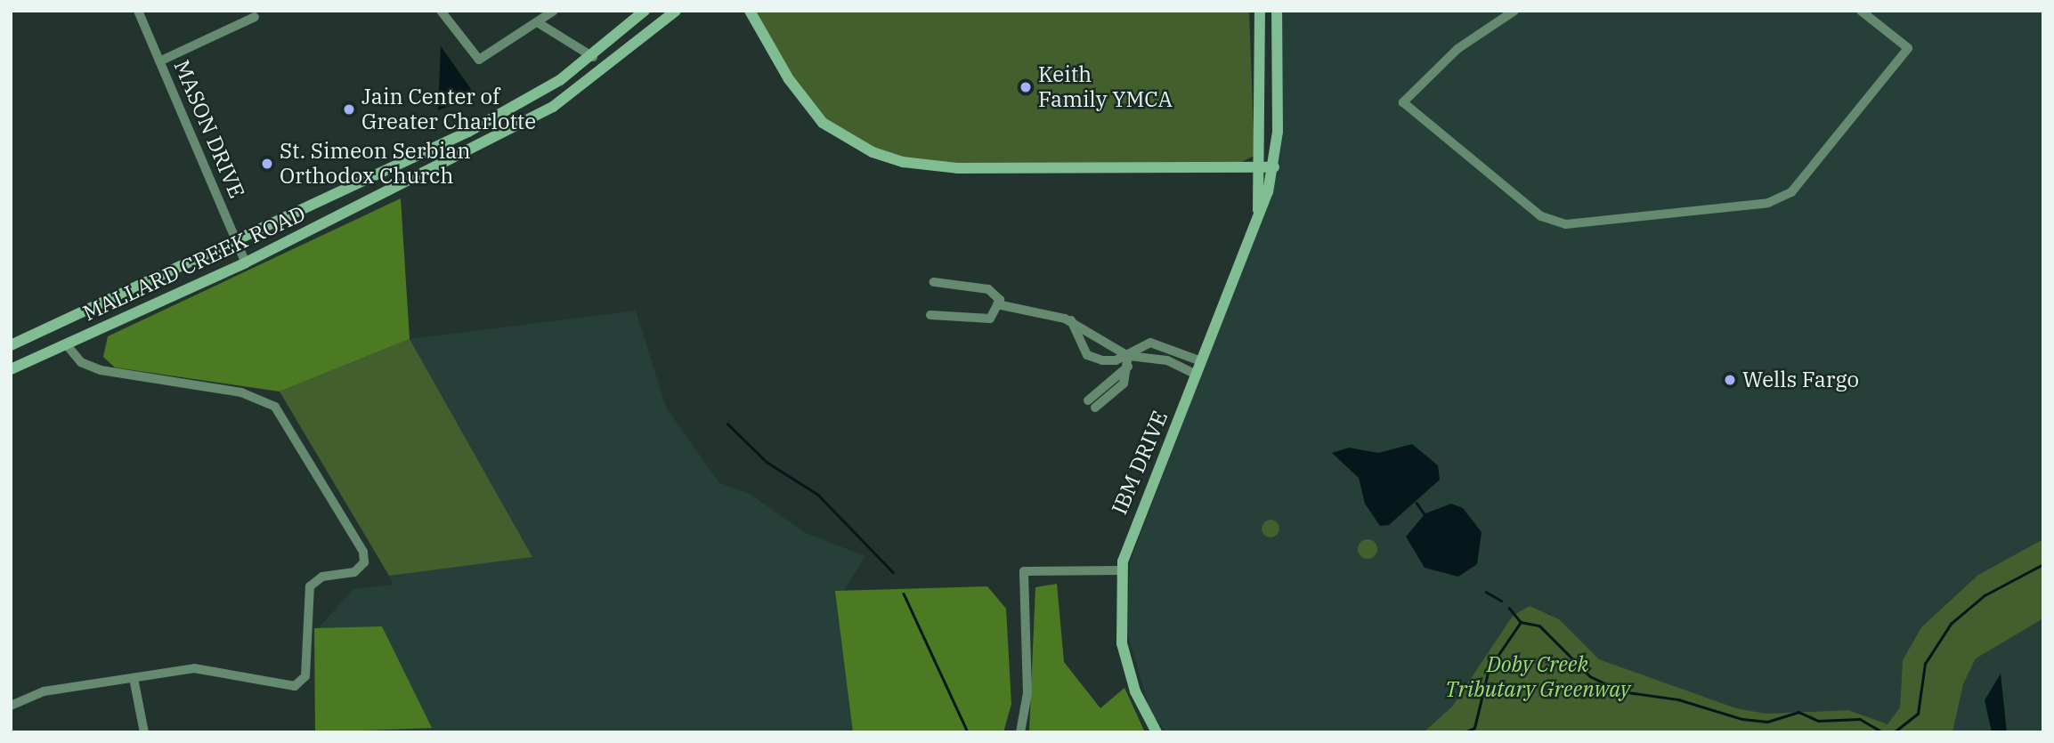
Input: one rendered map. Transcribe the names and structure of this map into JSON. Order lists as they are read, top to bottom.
{
  "streets": {
    "street": ["MASON DRIVE", "MALLARD CREEK ROAD", "IBM DRIVE"]
  },
  "crossings": [
    ["MASON DRIVE", "MALLARD CREEK ROAD"]
  ],
  "parks": ["Doby Creek Tributary Greenway"],
  "places": [
    "Keith Family YMCA",
    "Jain Center of Greater Charlotte",
    "St. Simeon Serbian Orthodox Church",
    "Wells Fargo"
  ]
}
